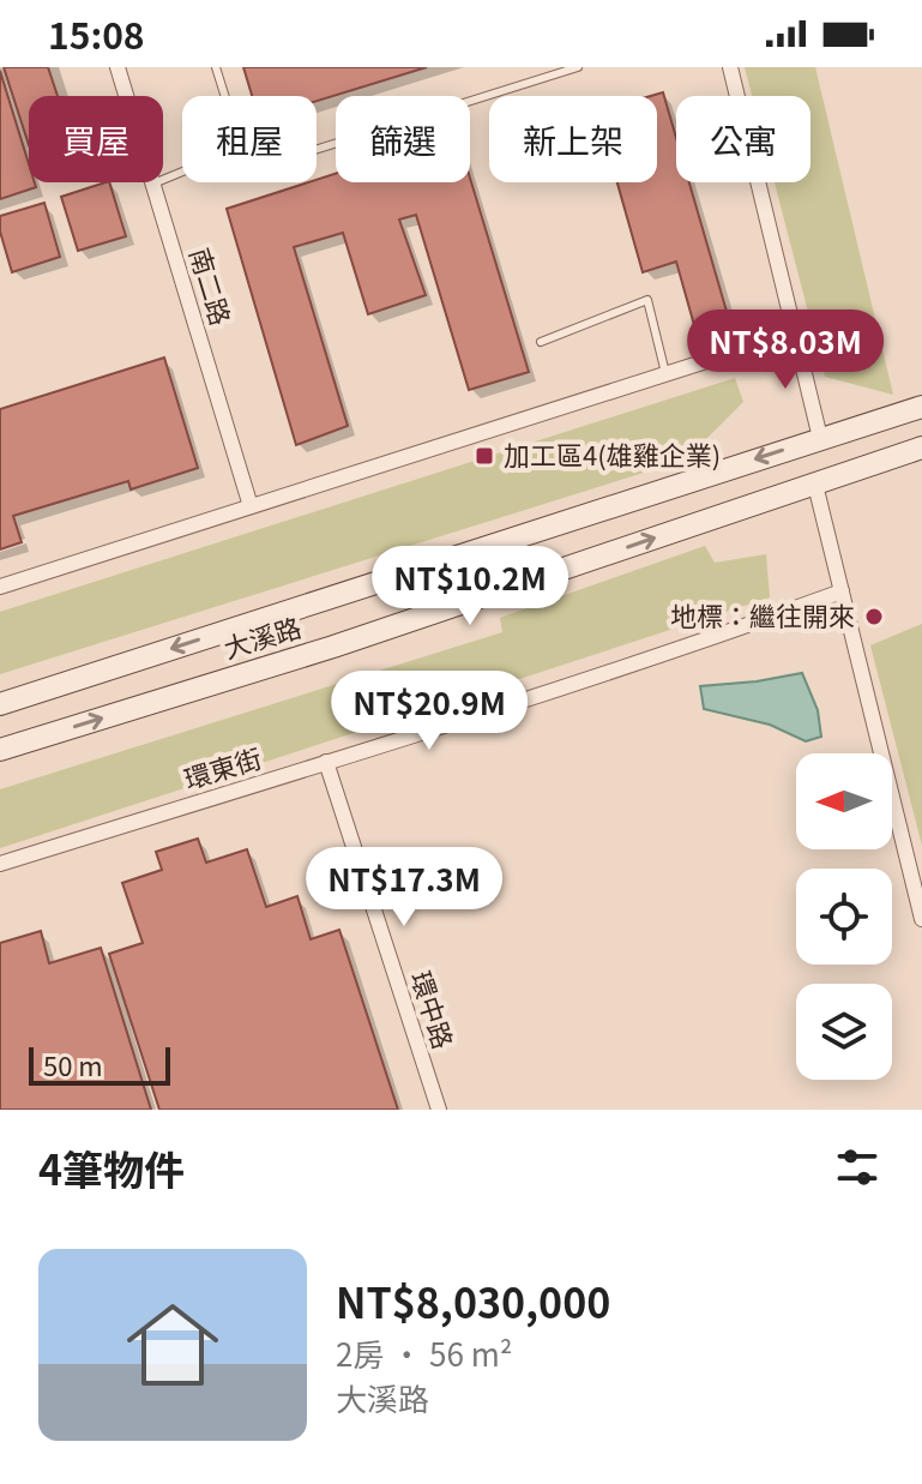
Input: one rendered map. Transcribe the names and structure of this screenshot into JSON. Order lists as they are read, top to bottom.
{
  "streets": {
    "main road": ["大溪路"],
    "street": ["南二路", "環東街", "環中路"]
  },
  "crossings": [
    ["環東街", "環中路"]
  ],
  "places": {
    "transit": ["加工區4(雄雞企業)"],
    "other": ["地標：繼往開來"]
  },
  "scale_bar": "50 m",
  "north": "left",
  "page": {
    "status": "15:08",
    "chip": [
      "買屋",
      "租屋",
      "篩選",
      "新上架",
      "公寓"
    ],
    "price": [
      "NT$8.03M",
      "NT$10.2M",
      "NT$20.9M",
      "NT$17.3M"
    ],
    "scale": "50 m",
    "heading": "4筆物件",
    "list": [
      {
        "name": "NT$8,030,000",
        "note": "2房 · 56 m² · 大溪路"
      }
    ]
  }
}
